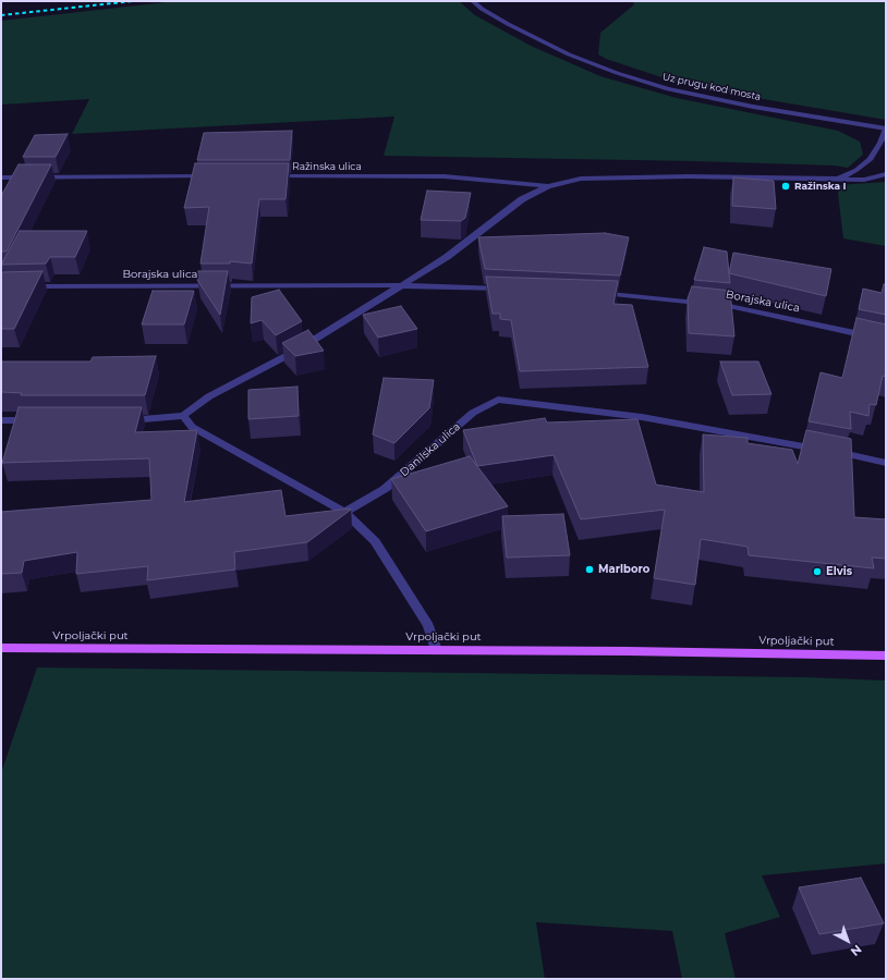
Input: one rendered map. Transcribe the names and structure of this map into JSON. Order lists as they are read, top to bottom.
{
  "streets": {
    "main road": ["Vrpoljački put"],
    "street": [
      "Uz prugu kod mosta",
      "Ražinska ulica",
      "Borajska ulica",
      "Danilska ulica"
    ]
  },
  "places": ["Ražinska I", "Marlboro", "Elvis"],
  "north": "bottom right"
}
